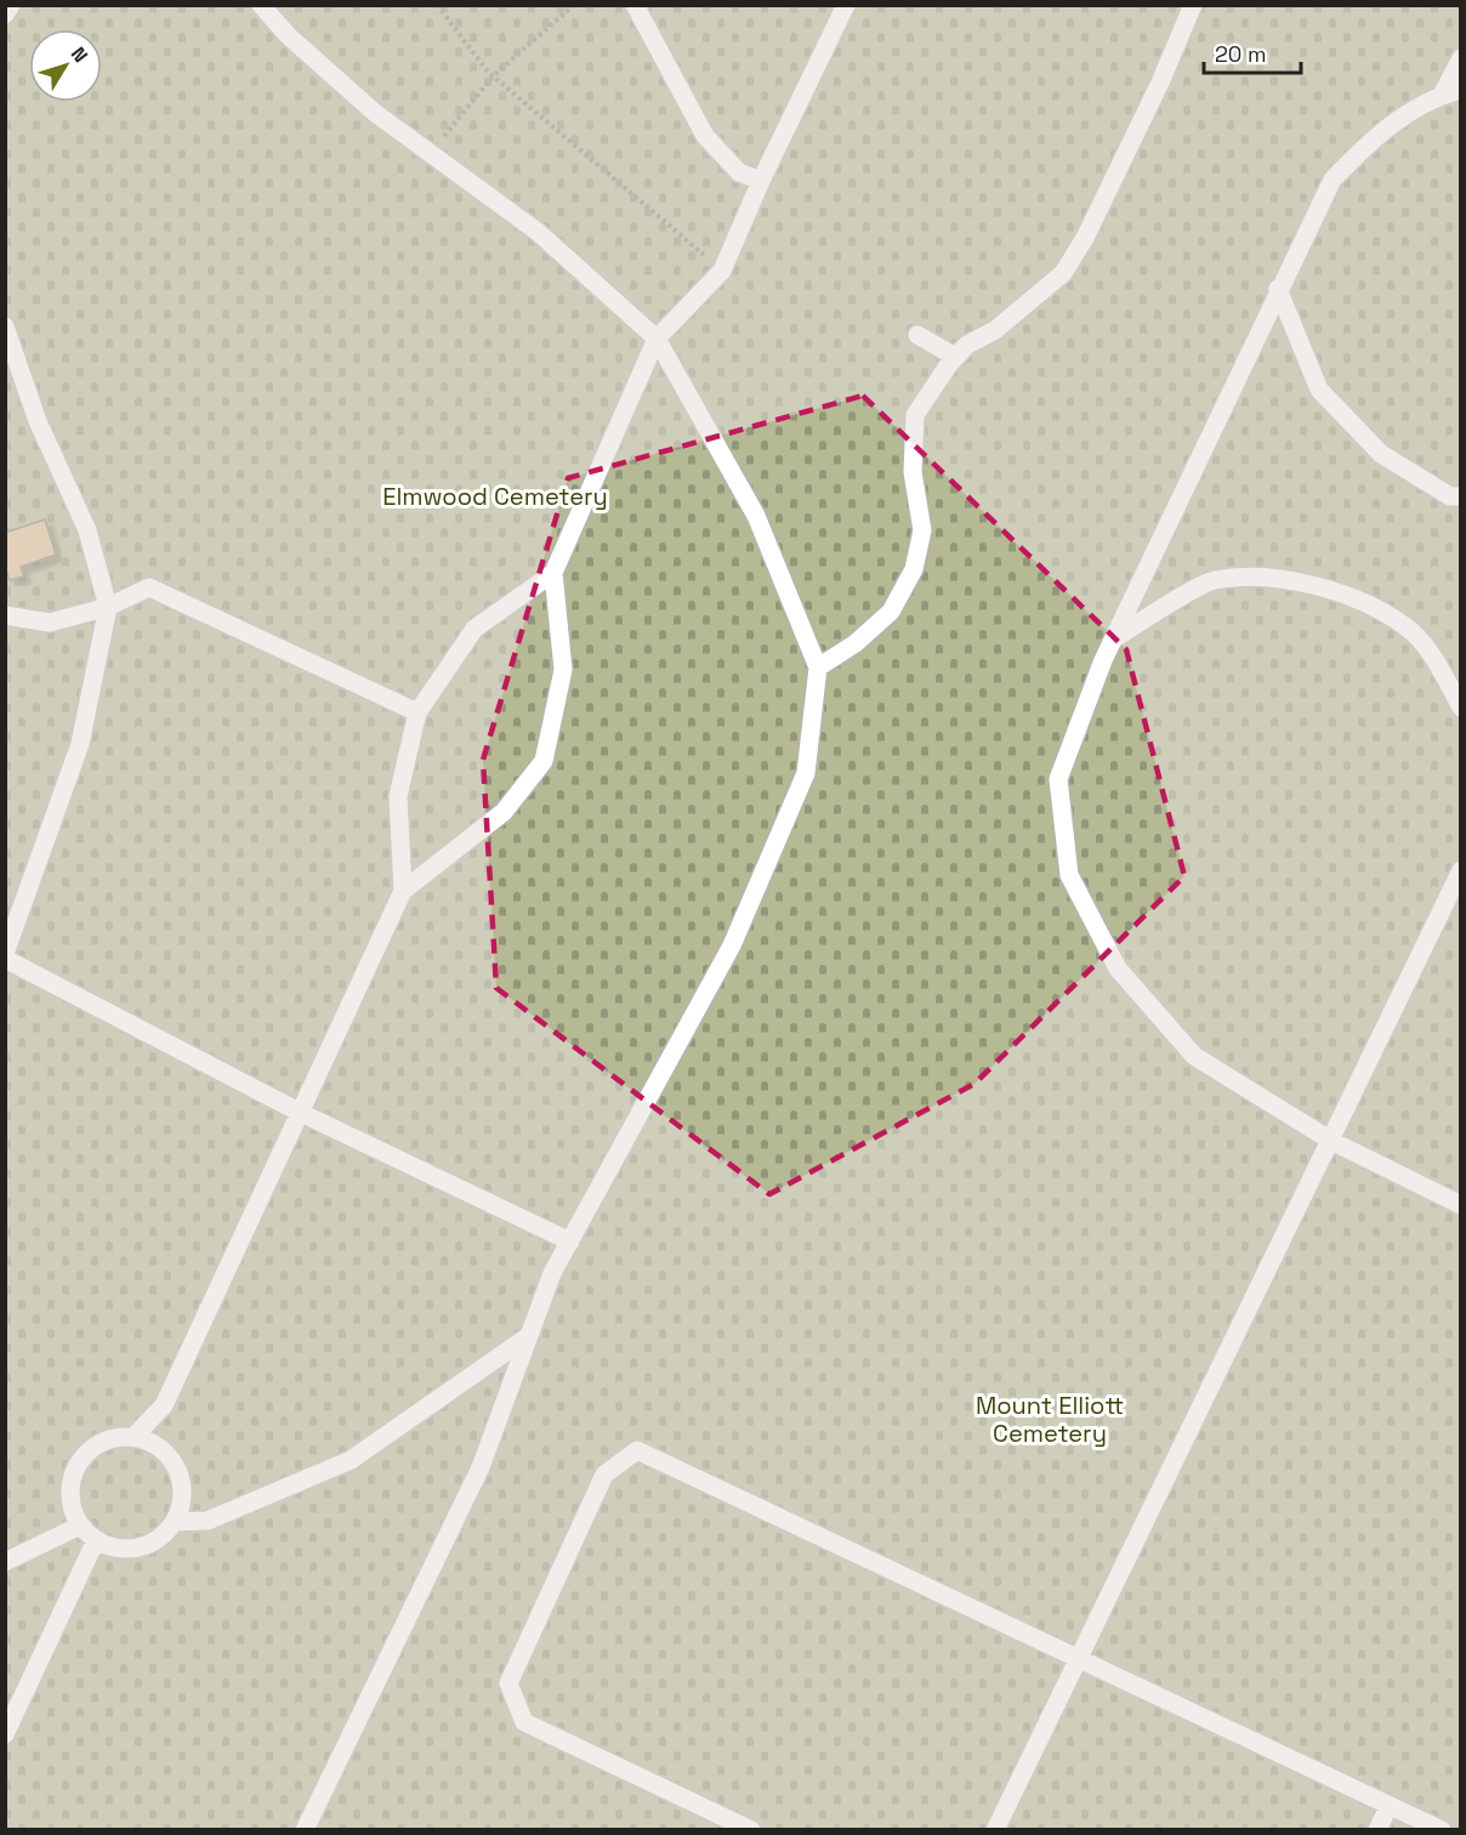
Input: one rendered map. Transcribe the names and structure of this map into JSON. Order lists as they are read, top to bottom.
{
  "parks": ["Elmwood Cemetery", "Mount Elliott Cemetery"],
  "scale_bar": "20 m",
  "north": "top right"
}
